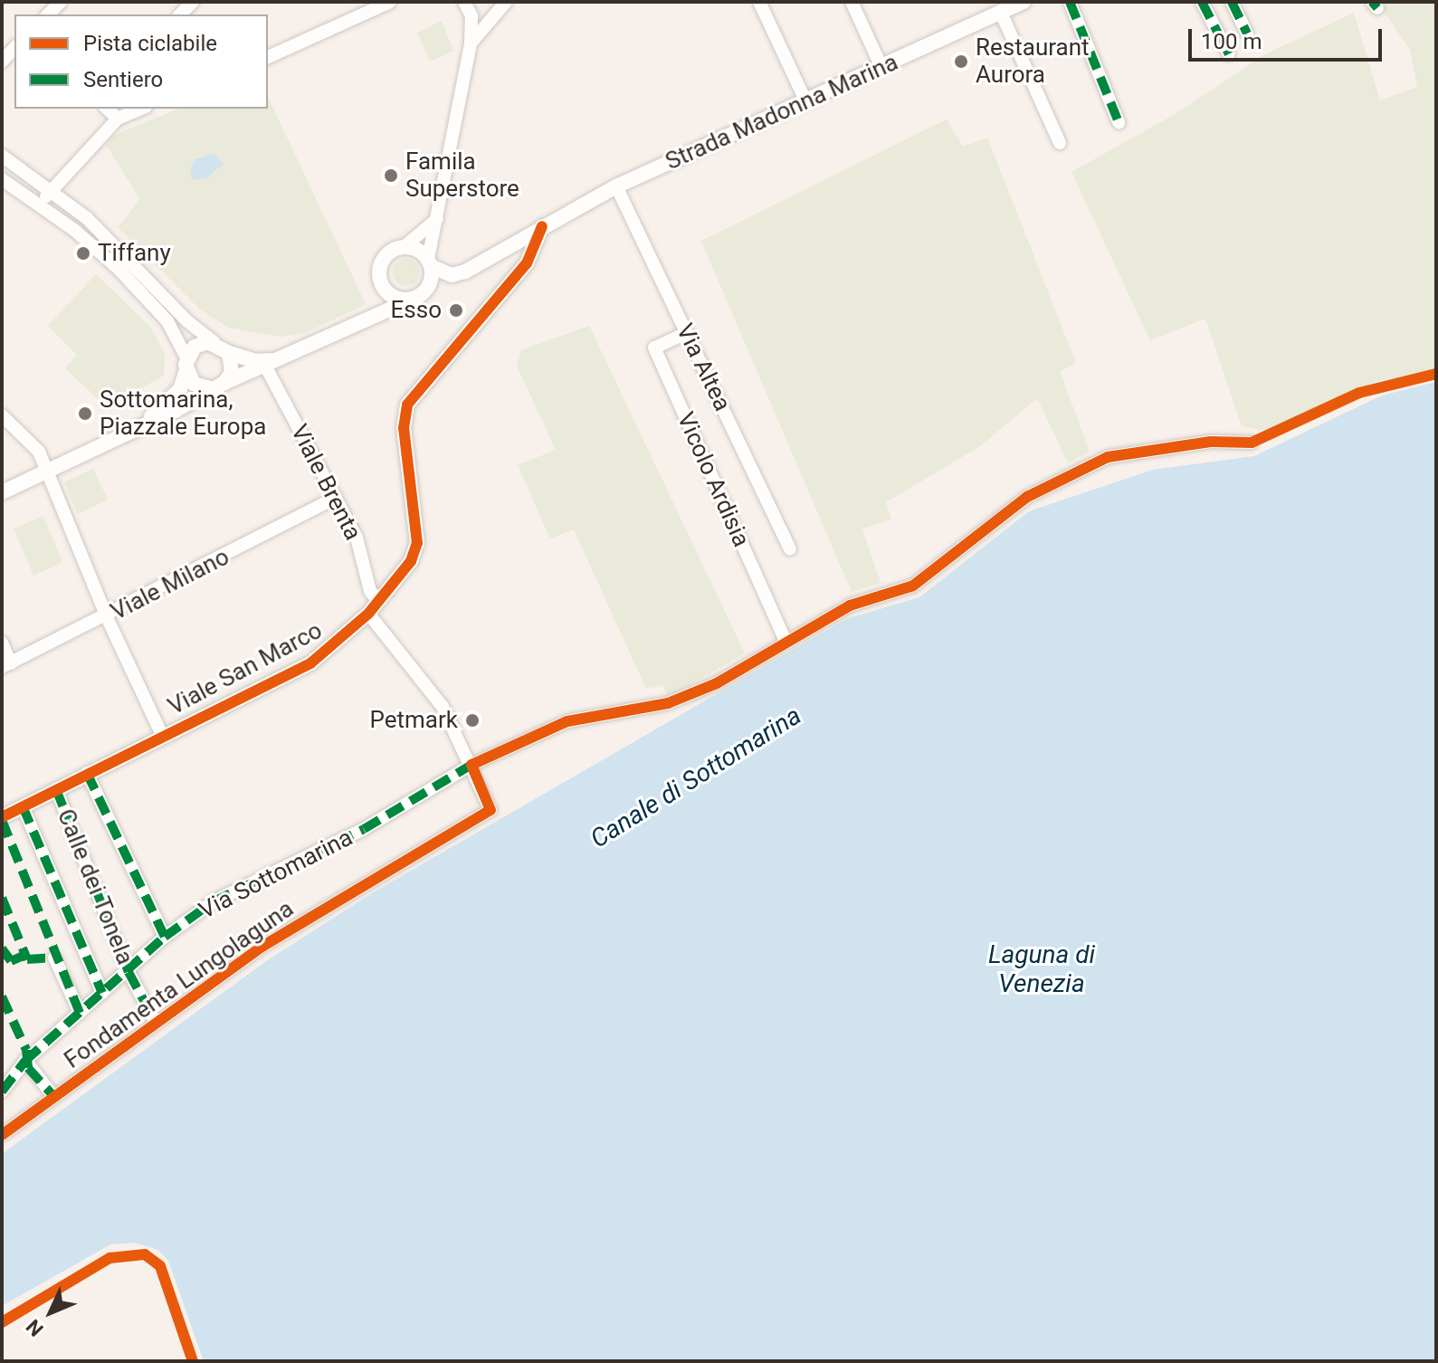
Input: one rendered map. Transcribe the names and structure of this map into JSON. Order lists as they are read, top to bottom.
{
  "streets": {
    "street": [
      "Strada Madonna Marina",
      "Via Altea",
      "Vicolo Ardisia",
      "Viale Brenta",
      "Viale Milano",
      "Viale San Marco",
      "Via Sottomarina",
      "Calle dei Tonela",
      "Fondamenta Lungolaguna"
    ]
  },
  "crossings": [
    ["Strada Madonna Marina", "Via Altea"],
    ["Strada Madonna Marina", "Viale San Marco"],
    ["Via Altea", "Vicolo Ardisia"],
    ["Vicolo Ardisia", "Via Sottomarina"],
    ["Viale Brenta", "Viale Milano"],
    ["Viale Brenta", "Viale San Marco"],
    ["Viale San Marco", "Calle dei Tonela"],
    ["Viale San Marco", "Fondamenta Lungolaguna"],
    ["Via Sottomarina", "Calle dei Tonela"],
    ["Via Sottomarina", "Fondamenta Lungolaguna"],
    ["Calle dei Tonela", "Fondamenta Lungolaguna"]
  ],
  "water": ["Canale di Sottomarina", "Laguna di Venezia"],
  "places": [
    "Restaurant Aurora",
    "Famila Superstore",
    "Tiffany",
    "Esso",
    "Sottomarina, Piazzale Europa",
    "Petmark"
  ],
  "legend": ["Pista ciclabile", "Sentiero"],
  "scale_bar": "100 m",
  "north": "bottom left"
}
